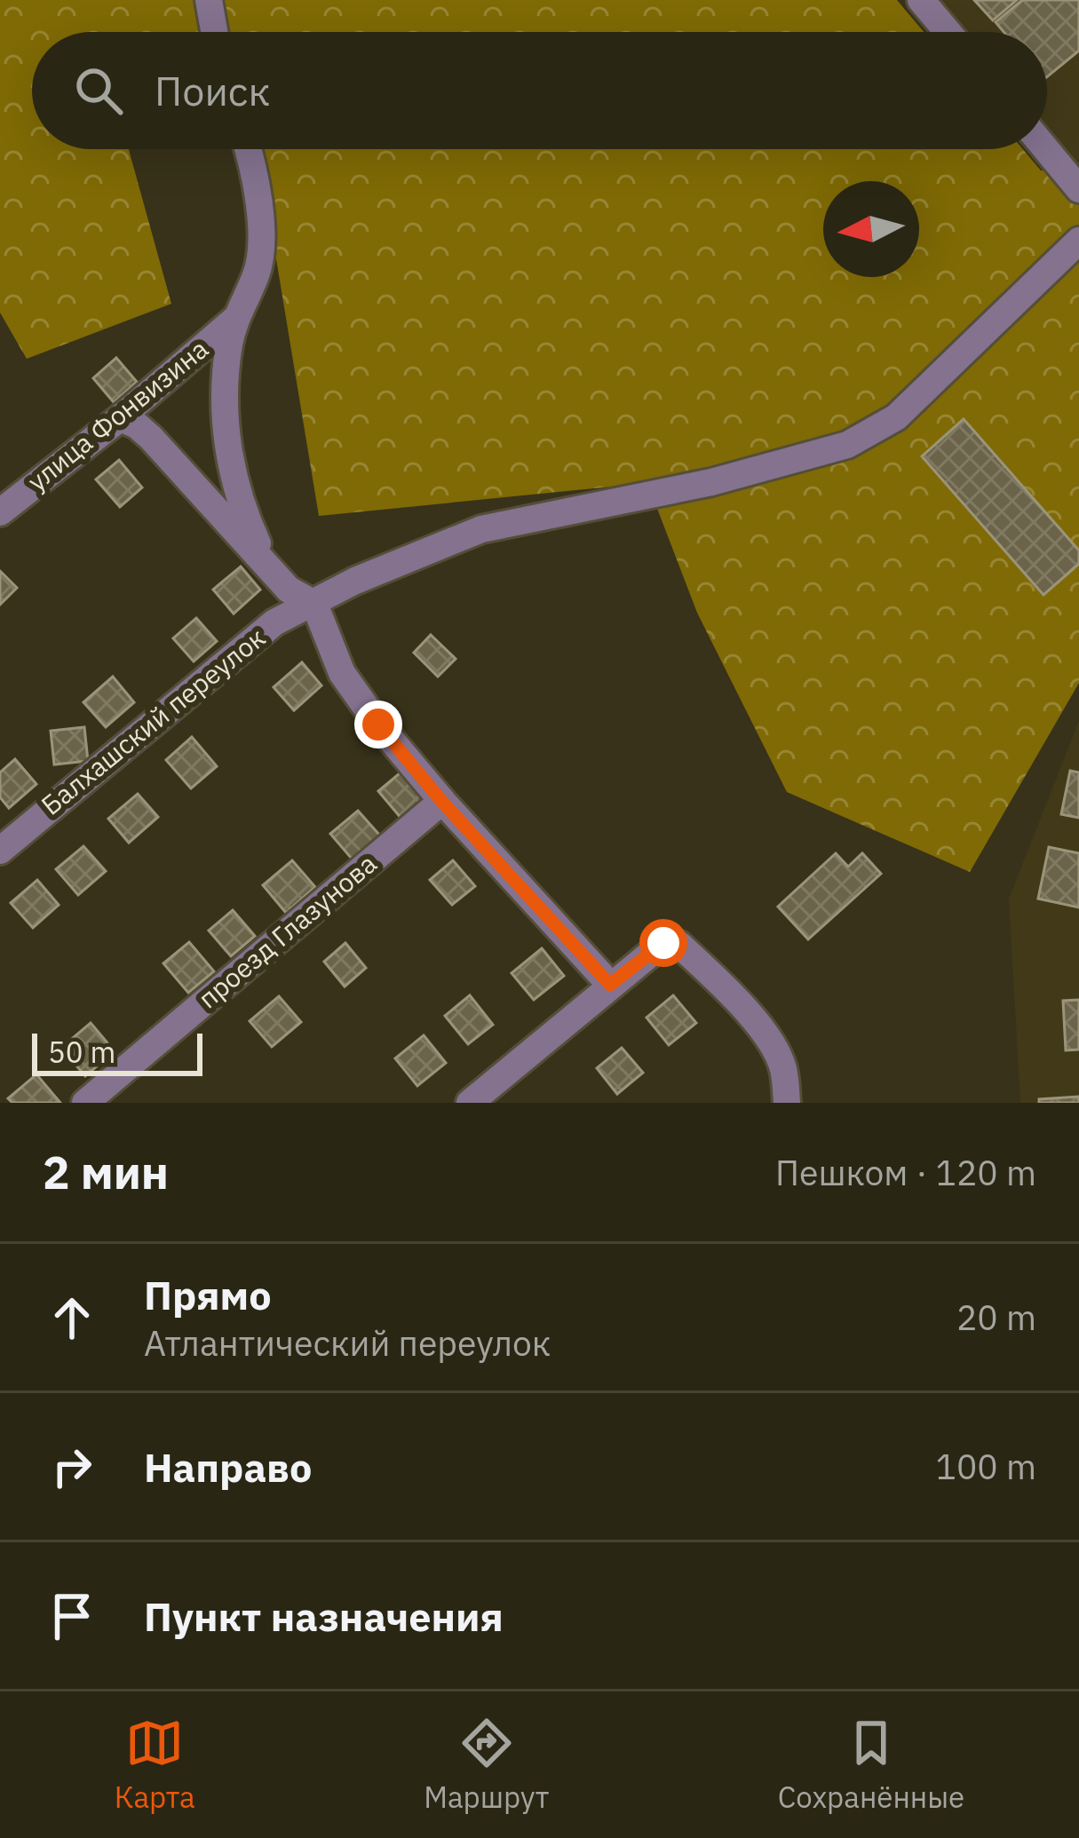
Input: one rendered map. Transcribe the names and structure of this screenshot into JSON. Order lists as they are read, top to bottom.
{
  "streets": {
    "street": ["улица Фонвизина", "Балхашский переулок", "проезд Глазунова"]
  },
  "scale_bar": "50 m",
  "north": "left",
  "page": {
    "search": "Поиск",
    "scale": "50 m",
    "heading": ["2 мин", "Пешком · 120 m"],
    "list": [
      ["Прямо", "Атлантический переулок", "20 m"],
      ["Направо", "100 m"],
      "Пункт назначения"
    ],
    "nav": ["Карта", "Маршрут", "Сохранённые"]
  }
}
